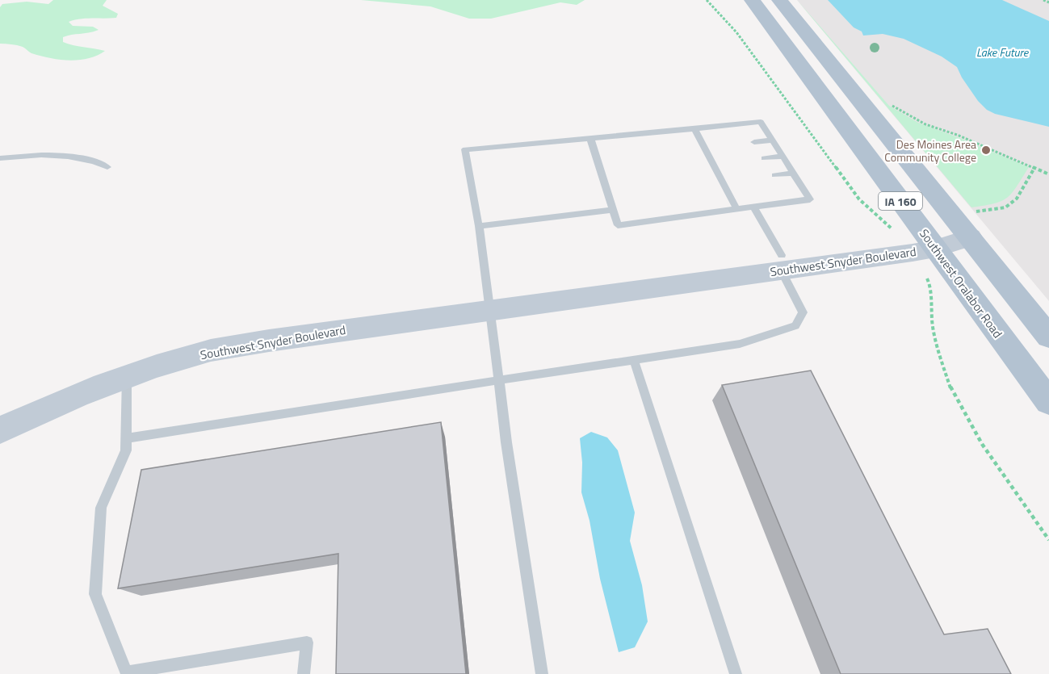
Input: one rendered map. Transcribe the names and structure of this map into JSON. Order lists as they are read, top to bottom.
{
  "streets": {
    "main road": ["IA 160", "Southwest Oralabor Road"],
    "street": ["Southwest Snyder Boulevard"]
  },
  "crossings": [
    ["IA 160", "Southwest Snyder Boulevard"],
    ["Southwest Snyder Boulevard", "Southwest Oralabor Road"]
  ],
  "water": ["Lake Future"],
  "places": ["Des Moines Area Community College"]
}
